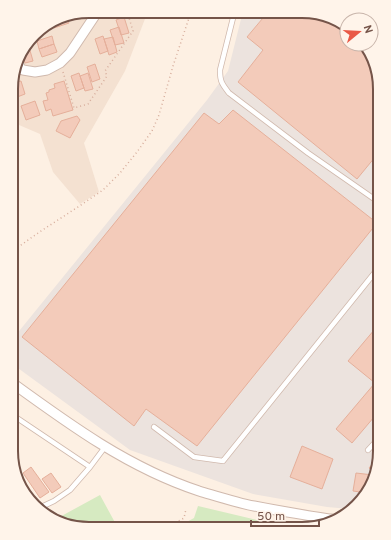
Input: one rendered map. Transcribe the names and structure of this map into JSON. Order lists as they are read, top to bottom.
{
  "scale_bar": "50 m",
  "north": "right"
}
